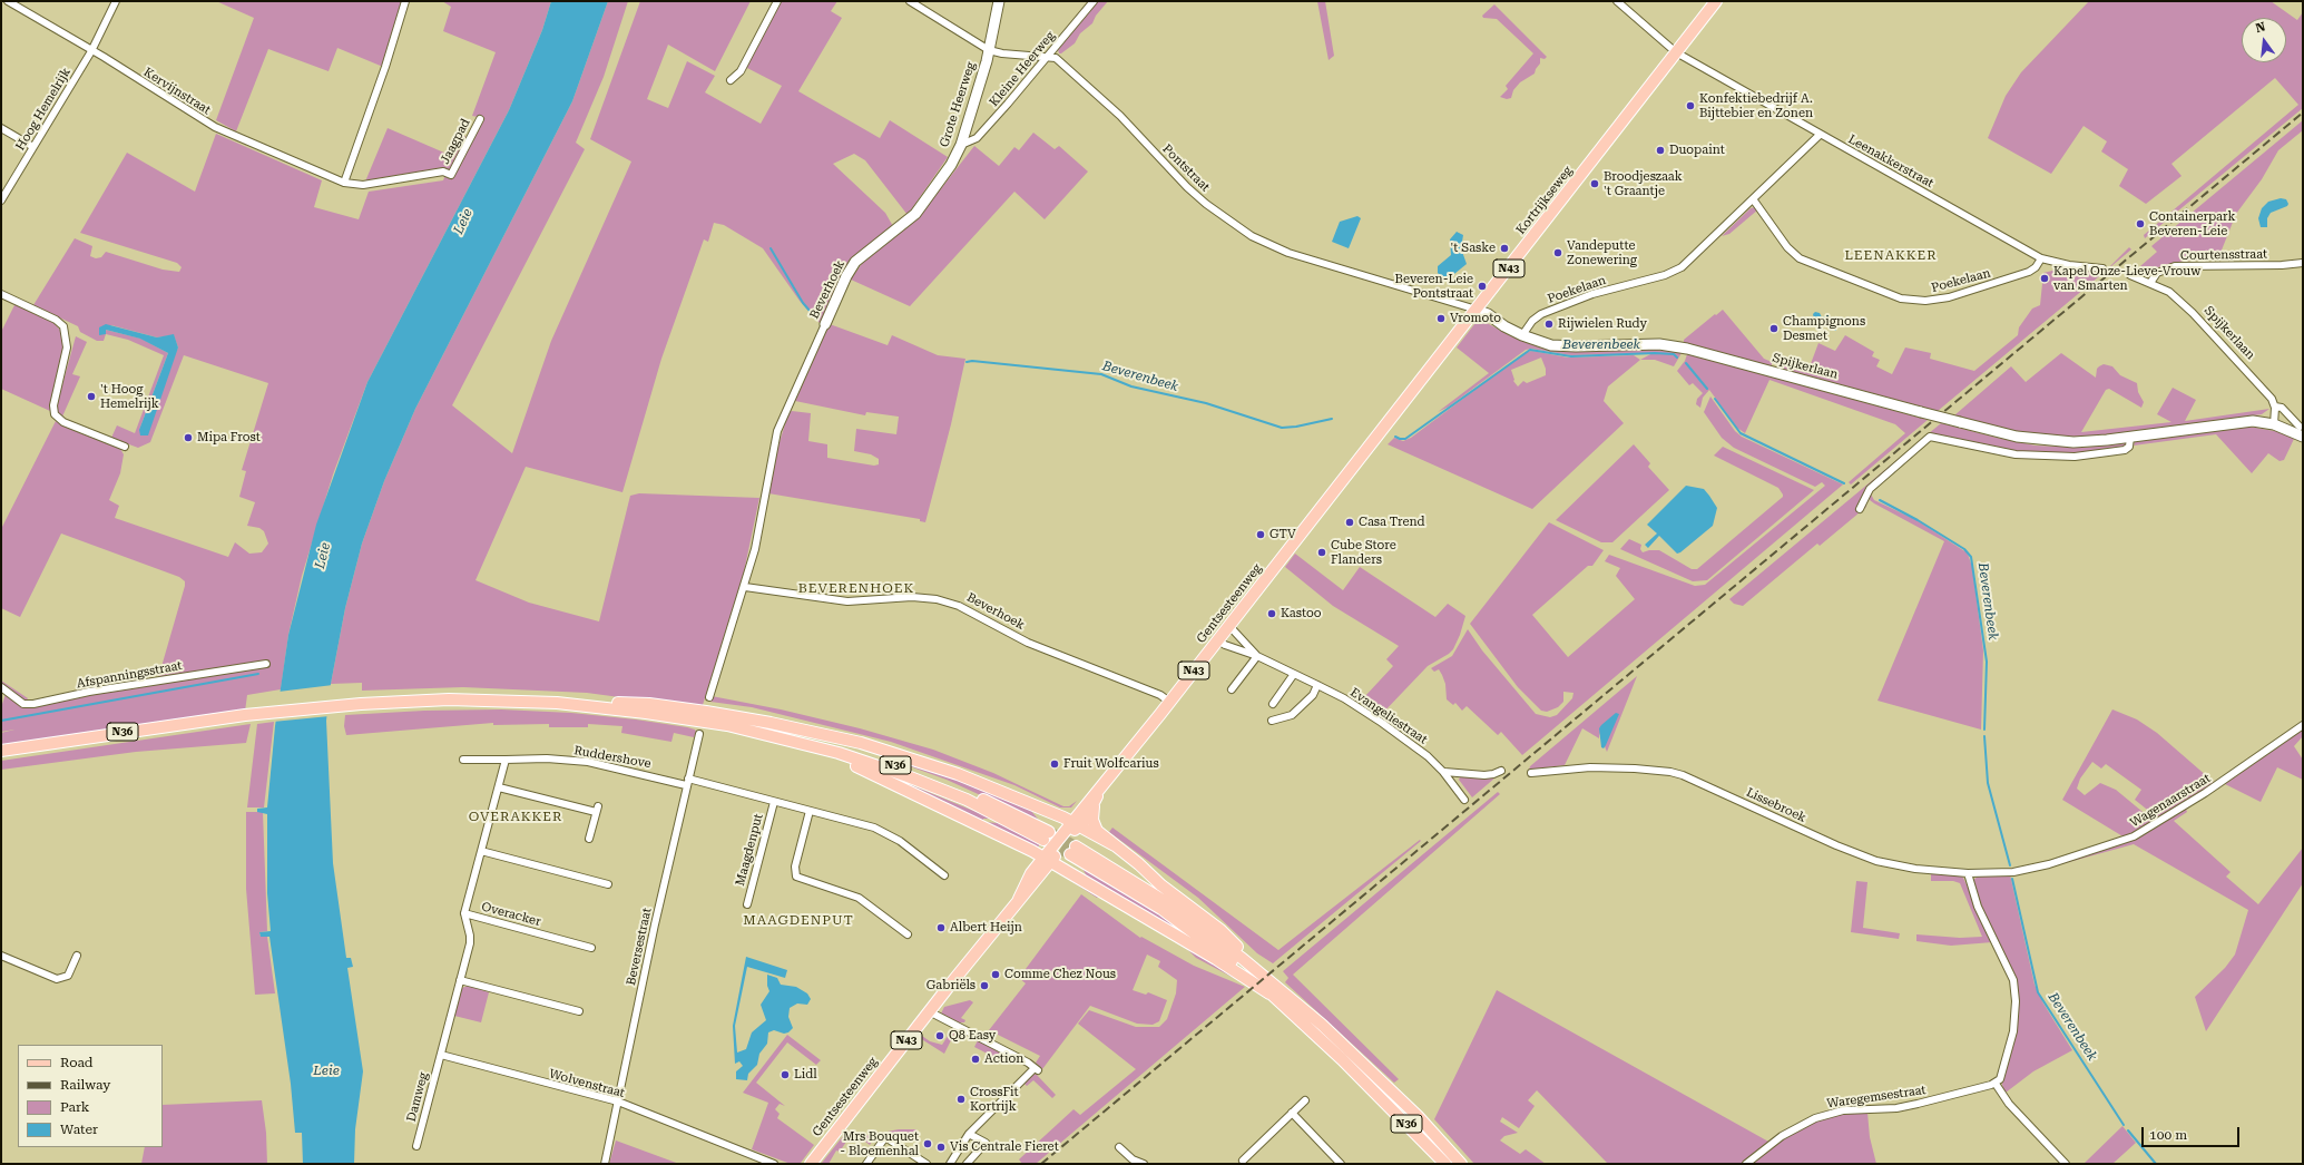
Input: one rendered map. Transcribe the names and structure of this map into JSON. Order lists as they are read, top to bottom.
{
  "streets": {
    "main road": [
      "Kortrijkseweg",
      "N43",
      "Gentsesteenweg",
      "N36"
    ],
    "street": [
      "Kleine Heerweg",
      "Kervijnstraat",
      "Grote Heerweg",
      "Hoog Hemelrijk",
      "Jaagpad",
      "Leenakkerstraat",
      "Pontstraat",
      "Courtensstraat",
      "Poekelaan",
      "Beverhoek",
      "Spijkerlaan",
      "Afspanningsstraat",
      "Evangeliestraat",
      "Ruddershove",
      "Wagenaarstraat",
      "Lissebroek",
      "Maagdenput",
      "Overacker",
      "Beversestraat",
      "Wolvenstraat",
      "Damweg",
      "Waregemsestraat"
    ]
  },
  "crossings": [
    ["Kleine Heerweg", "Grote Heerweg"],
    ["Kleine Heerweg", "Pontstraat"],
    ["Kervijnstraat", "Hoog Hemelrijk"],
    ["Kervijnstraat", "Jaagpad"],
    ["Grote Heerweg", "Pontstraat"],
    ["Grote Heerweg", "Beverhoek"],
    ["Leenakkerstraat", "Kortrijkseweg"],
    ["Leenakkerstraat", "Poekelaan"],
    ["Pontstraat", "Kortrijkseweg"],
    ["Pontstraat", "Spijkerlaan"],
    ["Kortrijkseweg", "Spijkerlaan"],
    ["Kortrijkseweg", "Gentsesteenweg"],
    ["Courtensstraat", "Spijkerlaan"],
    ["Poekelaan", "Spijkerlaan"],
    ["Beverhoek", "Gentsesteenweg"],
    ["Gentsesteenweg", "Evangeliestraat"],
    ["Ruddershove", "Maagdenput"],
    ["Ruddershove", "Beversestraat"],
    ["Wagenaarstraat", "Lissebroek"],
    ["Maagdenput", "Beversestraat"],
    ["Overacker", "Wolvenstraat"],
    ["Overacker", "Damweg"],
    ["Beversestraat", "Wolvenstraat"],
    ["Wolvenstraat", "Damweg"]
  ],
  "districts": [
    "LEENAKKER",
    "BEVERENHOEK",
    "OVERAKKER",
    "MAAGDENPUT"
  ],
  "water": ["Leie", "Beverenbeek"],
  "places": [
    "Konfektiebedrijf A. Bijttebier en Zonen",
    "Duopaint",
    "Broodjeszaak 't Graantje",
    "Containerpark Beveren-Leie",
    "'t Saske",
    "Vandeputte Zonewering",
    "Kapel Onze-Lieve-Vrouw van Smarten",
    "Beveren-Leie Pontstraat",
    "Vromoto",
    "Rijwielen Rudy",
    "Champignons Desmet",
    "'t Hoog Hemelrijk",
    "Mipa Frost",
    "Casa Trend",
    "GTV",
    "Cube Store Flanders",
    "Kastoo",
    "Fruit Wolfcarius",
    "Albert Heijn",
    "Comme Chez Nous",
    "Gabriëls",
    "Q8 Easy",
    "Action",
    "Lidl",
    "CrossFit Kortrijk",
    "Mrs Bouquet - Bloemenhal",
    "Vis Centrale Fieret"
  ],
  "legend": [
    "Road",
    "Railway",
    "Park",
    "Water"
  ],
  "scale_bar": "100 m",
  "north": "top"
}
